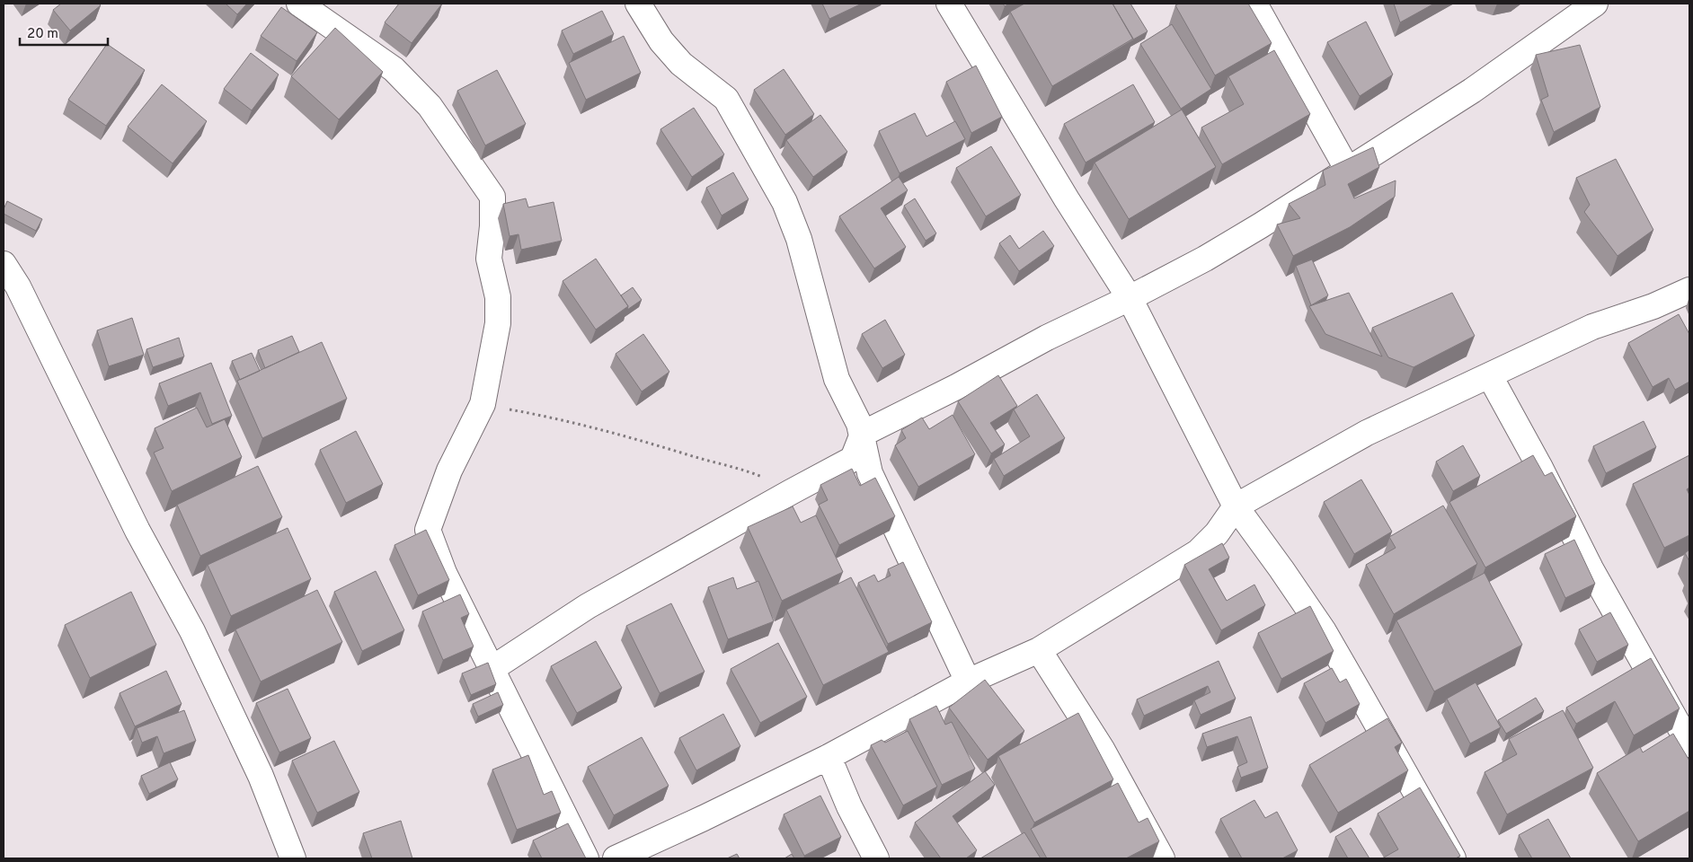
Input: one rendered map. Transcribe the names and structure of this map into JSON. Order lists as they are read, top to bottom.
{
  "scale_bar": "20 m"
}
